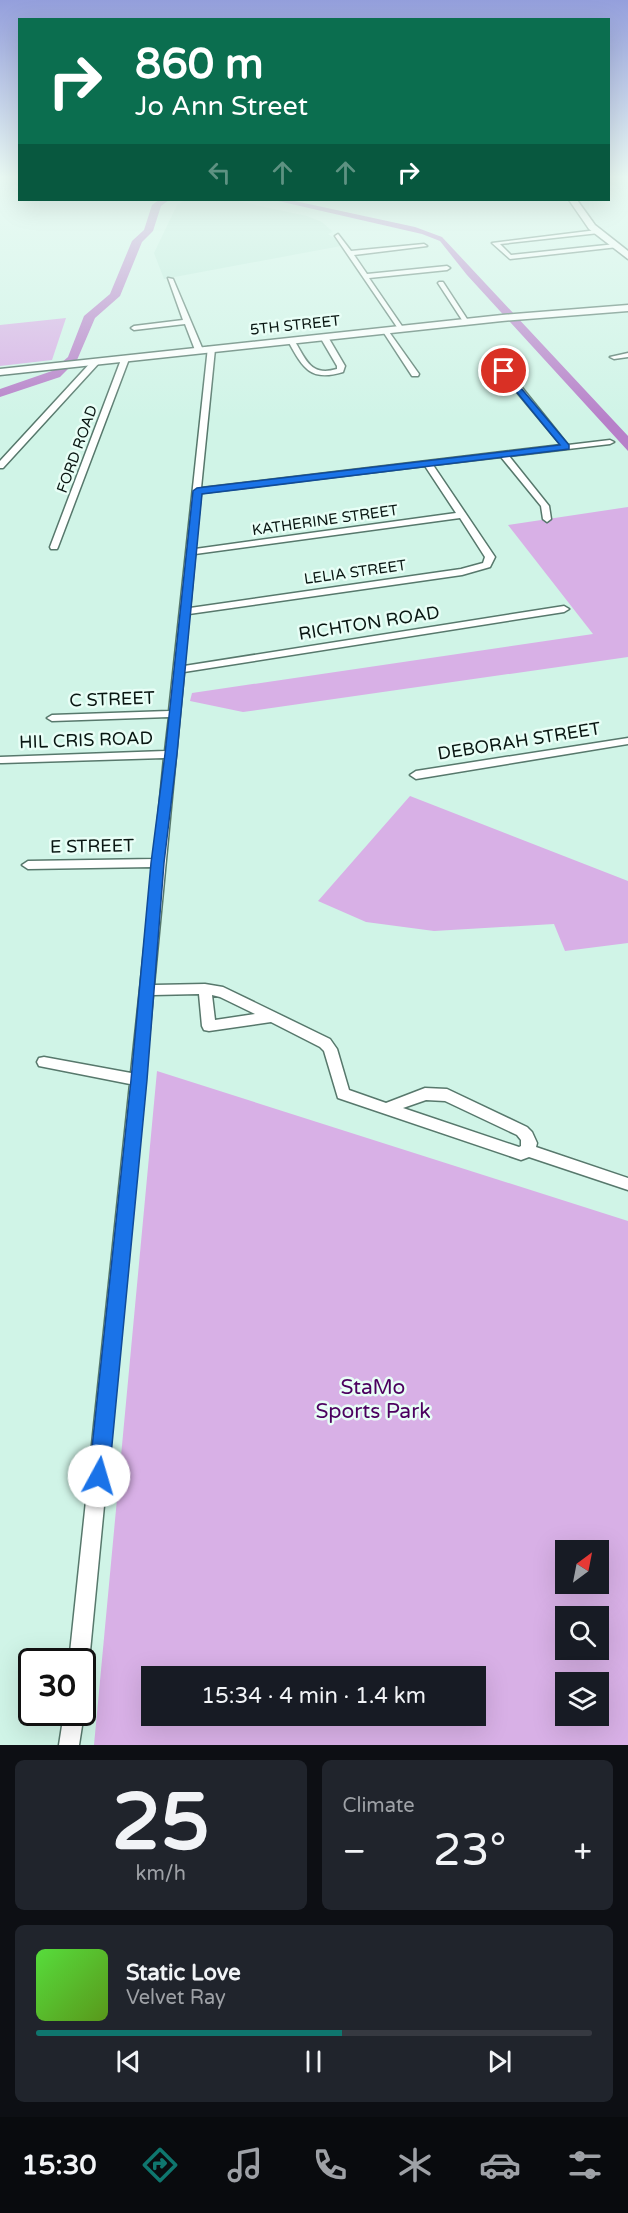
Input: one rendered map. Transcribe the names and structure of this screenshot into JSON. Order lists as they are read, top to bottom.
{
  "streets": {
    "main road": ["5TH STREET"],
    "street": [
      "FORD ROAD",
      "KATHERINE STREET",
      "LELIA STREET",
      "RICHTON ROAD",
      "C STREET",
      "HIL CRIS ROAD",
      "DEBORAH STREET",
      "E STREET"
    ]
  },
  "crossings": [
    ["5TH STREET", "FORD ROAD"],
    ["KATHERINE STREET", "LELIA STREET"]
  ],
  "parks": ["StaMo Sports Park"],
  "north": "top right",
  "page": {
    "turn": ["860 m", "Jo Ann Street"],
    "limit": "30",
    "trip": "15:34 · 4 min · 1.4 km",
    "tile": [
      ["25", "km/h"],
      "Climate"
    ],
    "heat": ["−", "23°", "+"],
    "song": ["Static Love", "Velvet Ray"],
    "tabs": "15:30"
  }
}
